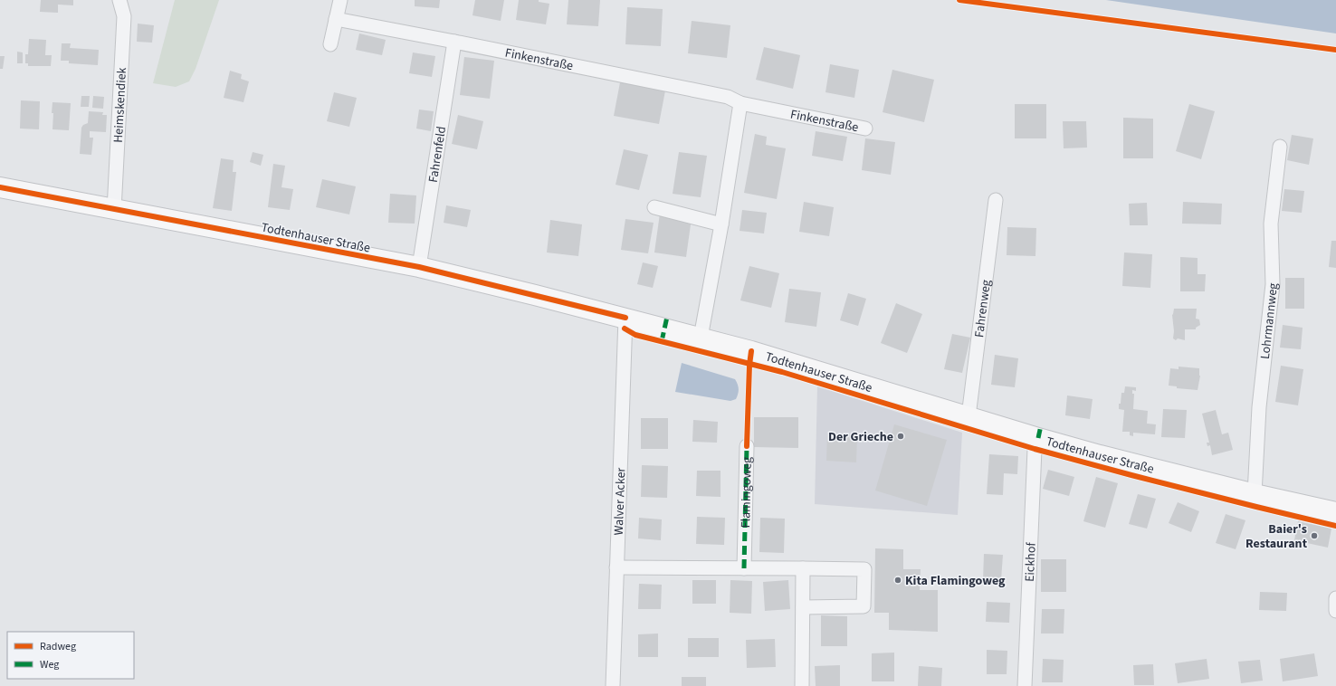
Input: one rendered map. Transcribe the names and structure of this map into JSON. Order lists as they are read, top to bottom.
{
  "streets": {
    "main road": ["Todtenhauser Straße"],
    "street": [
      "Finkenstraße",
      "Heimskendiek",
      "Fahrenfeld",
      "Fahrenweg",
      "Lohrmannweg",
      "Flamingoweg",
      "Walver Acker",
      "Eickhof"
    ]
  },
  "crossings": [
    ["Finkenstraße", "Fahrenfeld"],
    ["Heimskendiek", "Todtenhauser Straße"],
    ["Fahrenfeld", "Todtenhauser Straße"],
    ["Todtenhauser Straße", "Fahrenweg"],
    ["Todtenhauser Straße", "Lohrmannweg"],
    ["Todtenhauser Straße", "Walver Acker"],
    ["Todtenhauser Straße", "Eickhof"]
  ],
  "places": ["Der Grieche", "Baier's Restaurant", "Kita Flamingoweg"],
  "legend": ["Radweg", "Weg"]
}
